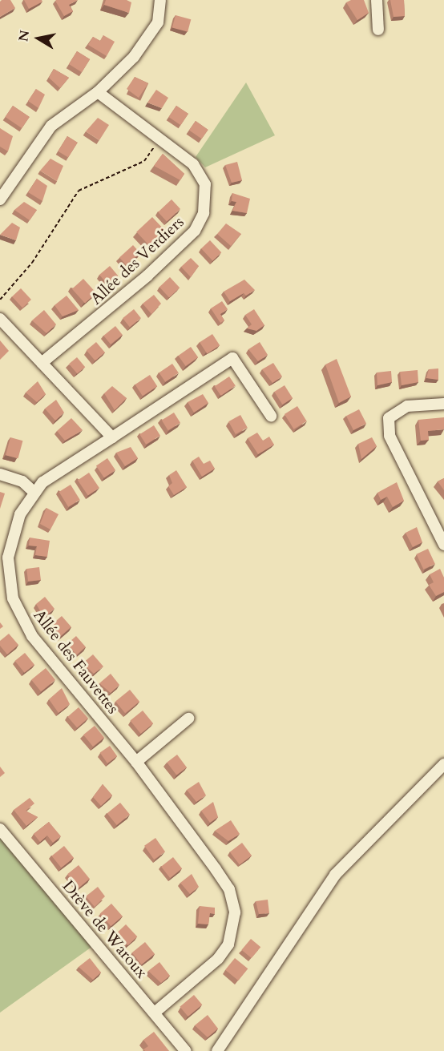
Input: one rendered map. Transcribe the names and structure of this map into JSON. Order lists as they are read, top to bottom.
{
  "streets": {
    "street": ["Allée des Verdiers", "Allée des Fauvettes", "Drève de Waroux"]
  },
  "crossings": [
    ["Allée des Fauvettes", "Drève de Waroux"]
  ],
  "north": "left"
}
